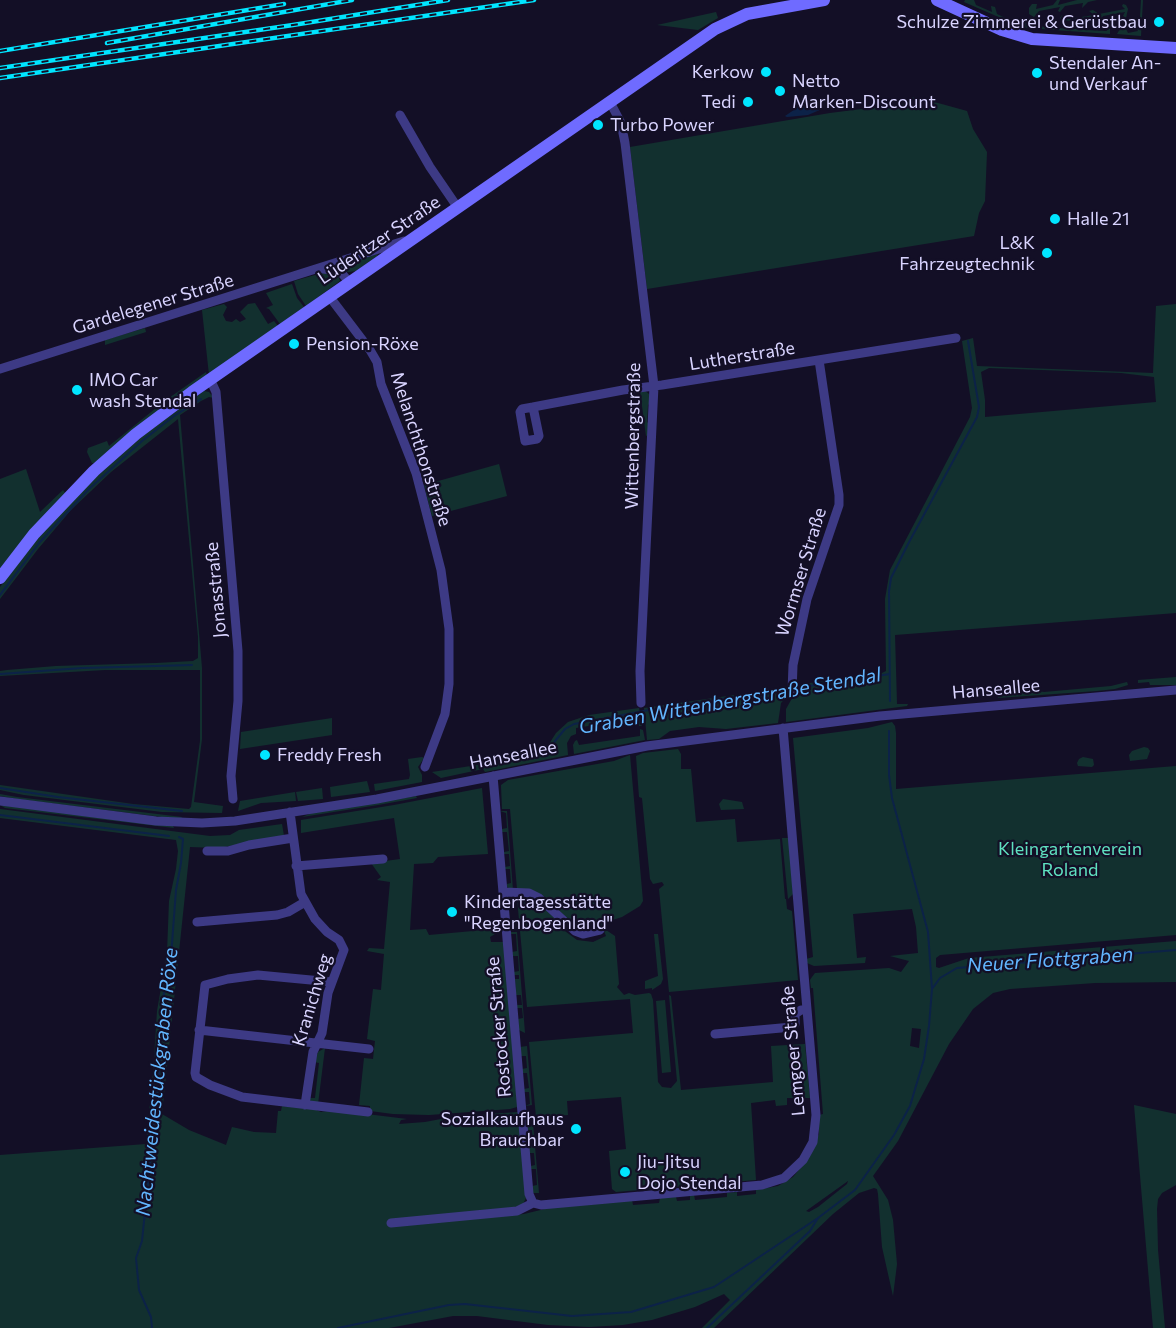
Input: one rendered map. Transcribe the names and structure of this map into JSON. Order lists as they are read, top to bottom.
{
  "streets": {
    "main road": ["Lüderitzer Straße"],
    "street": [
      "Gardelegener Straße",
      "Lutherstraße",
      "Wittenbergstraße",
      "Melanchthonstraße",
      "Wormser Straße",
      "Jonasstraße",
      "Hanseallee",
      "Kranichweg",
      "Rostocker Straße",
      "Lemgoer Straße"
    ]
  },
  "crossings": [
    ["Lüderitzer Straße", "Gardelegener Straße"],
    ["Lüderitzer Straße", "Wittenbergstraße"],
    ["Lüderitzer Straße", "Melanchthonstraße"],
    ["Lüderitzer Straße", "Jonasstraße"],
    ["Lutherstraße", "Wittenbergstraße"],
    ["Lutherstraße", "Wormser Straße"],
    ["Hanseallee", "Kranichweg"],
    ["Hanseallee", "Rostocker Straße"],
    ["Hanseallee", "Lemgoer Straße"],
    ["Rostocker Straße", "Lemgoer Straße"]
  ],
  "water": ["Graben Wittenbergstraße Stendal", "Neuer Flottgraben", "Nachtweidestückgraben Röxe"],
  "parks": ["Kleingartenverein Roland"],
  "places": [
    "Schulze Zimmerei & Gerüstbau",
    "Kerkow",
    "Stendaler An- und Verkauf",
    "Netto Marken-Discount",
    "Tedi",
    "Turbo Power",
    "Halle 21",
    "L&K Fahrzeugtechnik",
    "Pension-Röxe",
    "IMO Car wash Stendal",
    "Freddy Fresh",
    "Kindertagesstätte \"Regenbogenland\"",
    "Sozialkaufhaus Brauchbar",
    "Jiu-Jitsu Dojo Stendal"
  ]
}
